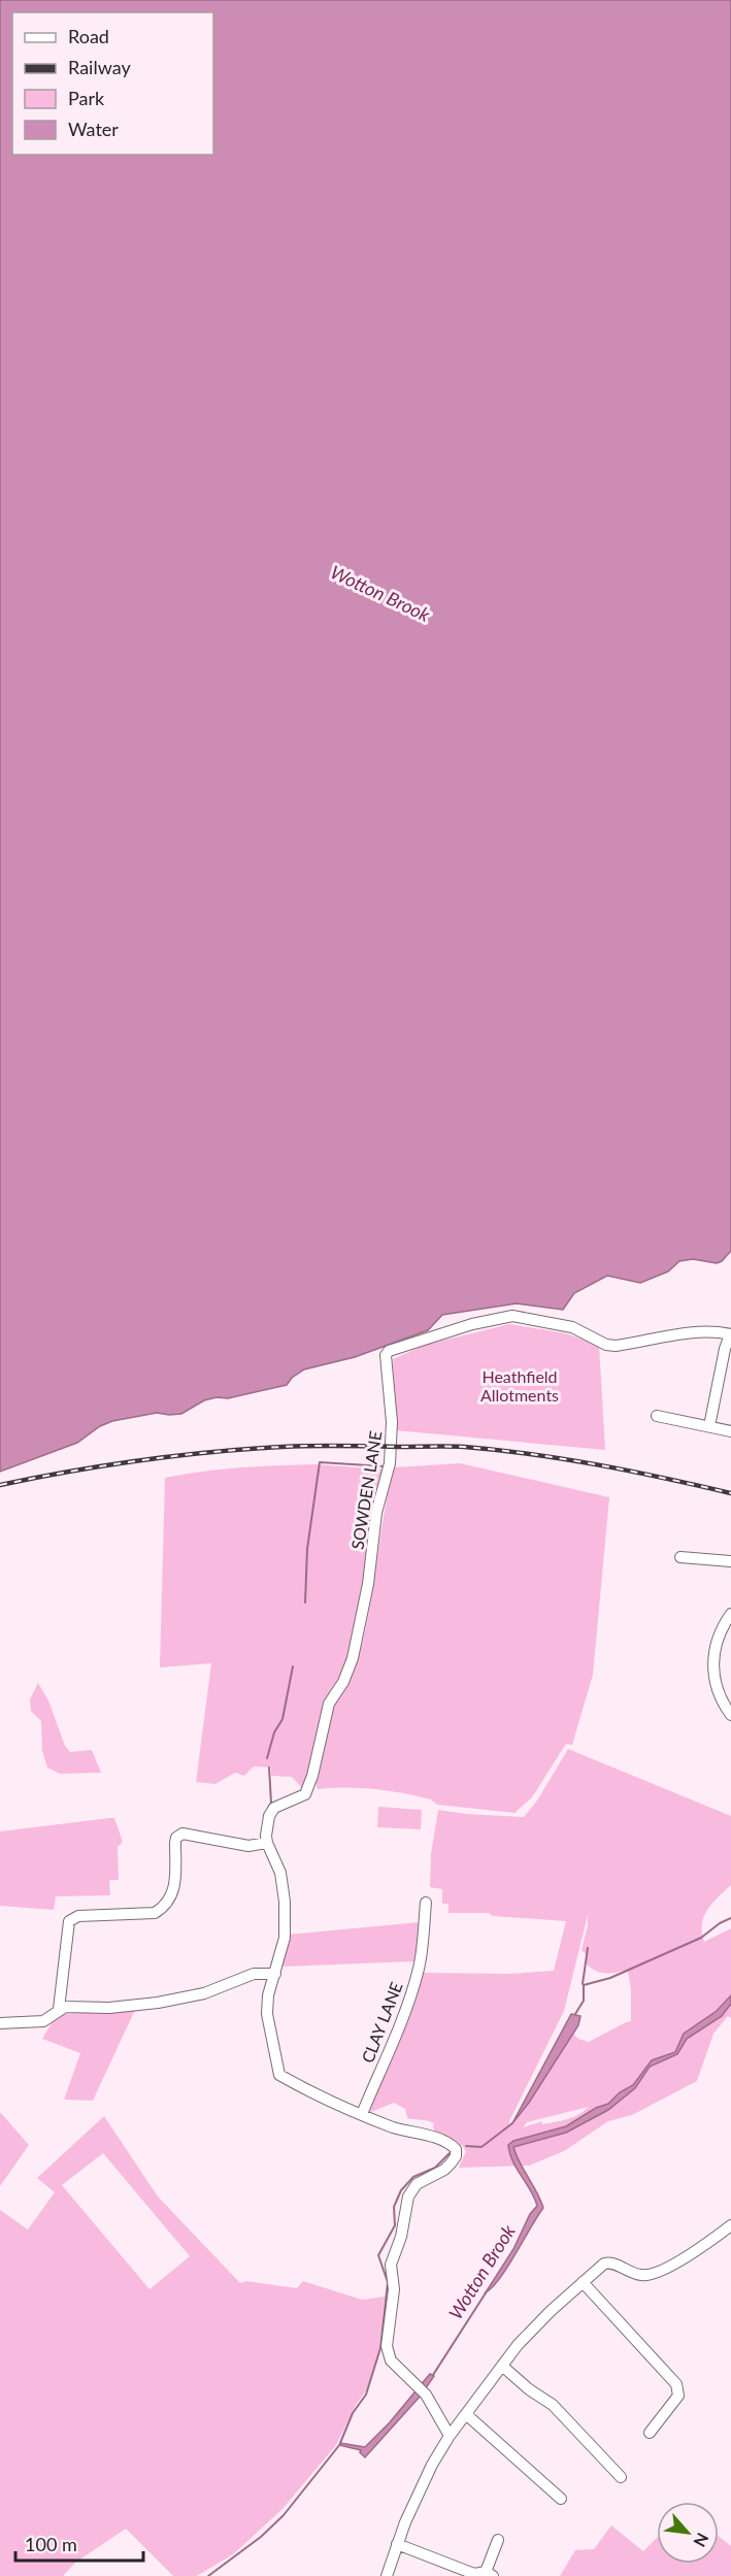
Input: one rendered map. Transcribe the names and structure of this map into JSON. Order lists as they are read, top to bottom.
{
  "streets": {
    "street": ["SOWDEN LANE", "CLAY LANE"]
  },
  "water": ["Wotton Brook"],
  "parks": ["Heathfield Allotments"],
  "legend": [
    "Road",
    "Railway",
    "Park",
    "Water"
  ],
  "scale_bar": "100 m",
  "north": "bottom right"
}
